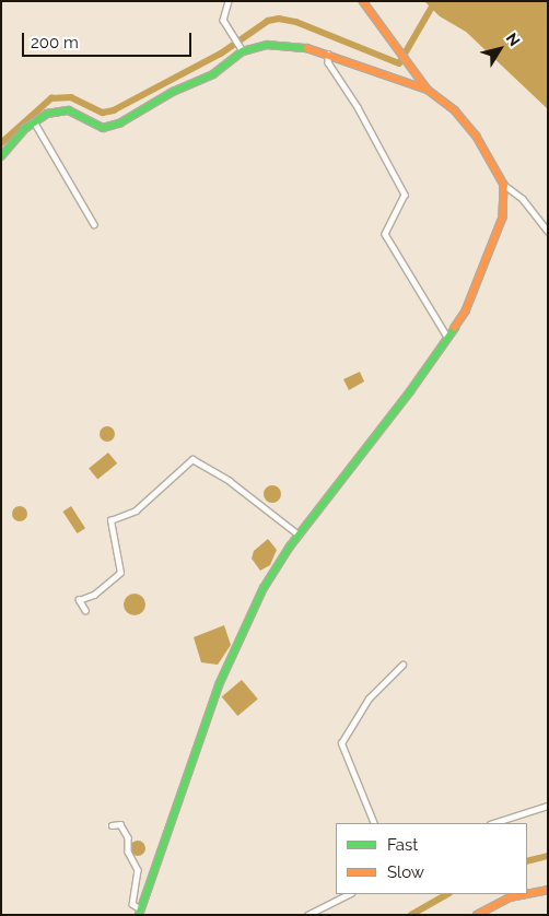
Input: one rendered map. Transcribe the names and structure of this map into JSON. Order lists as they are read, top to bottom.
{
  "legend": ["Fast", "Slow"],
  "scale_bar": "200 m",
  "north": "top right"
}
